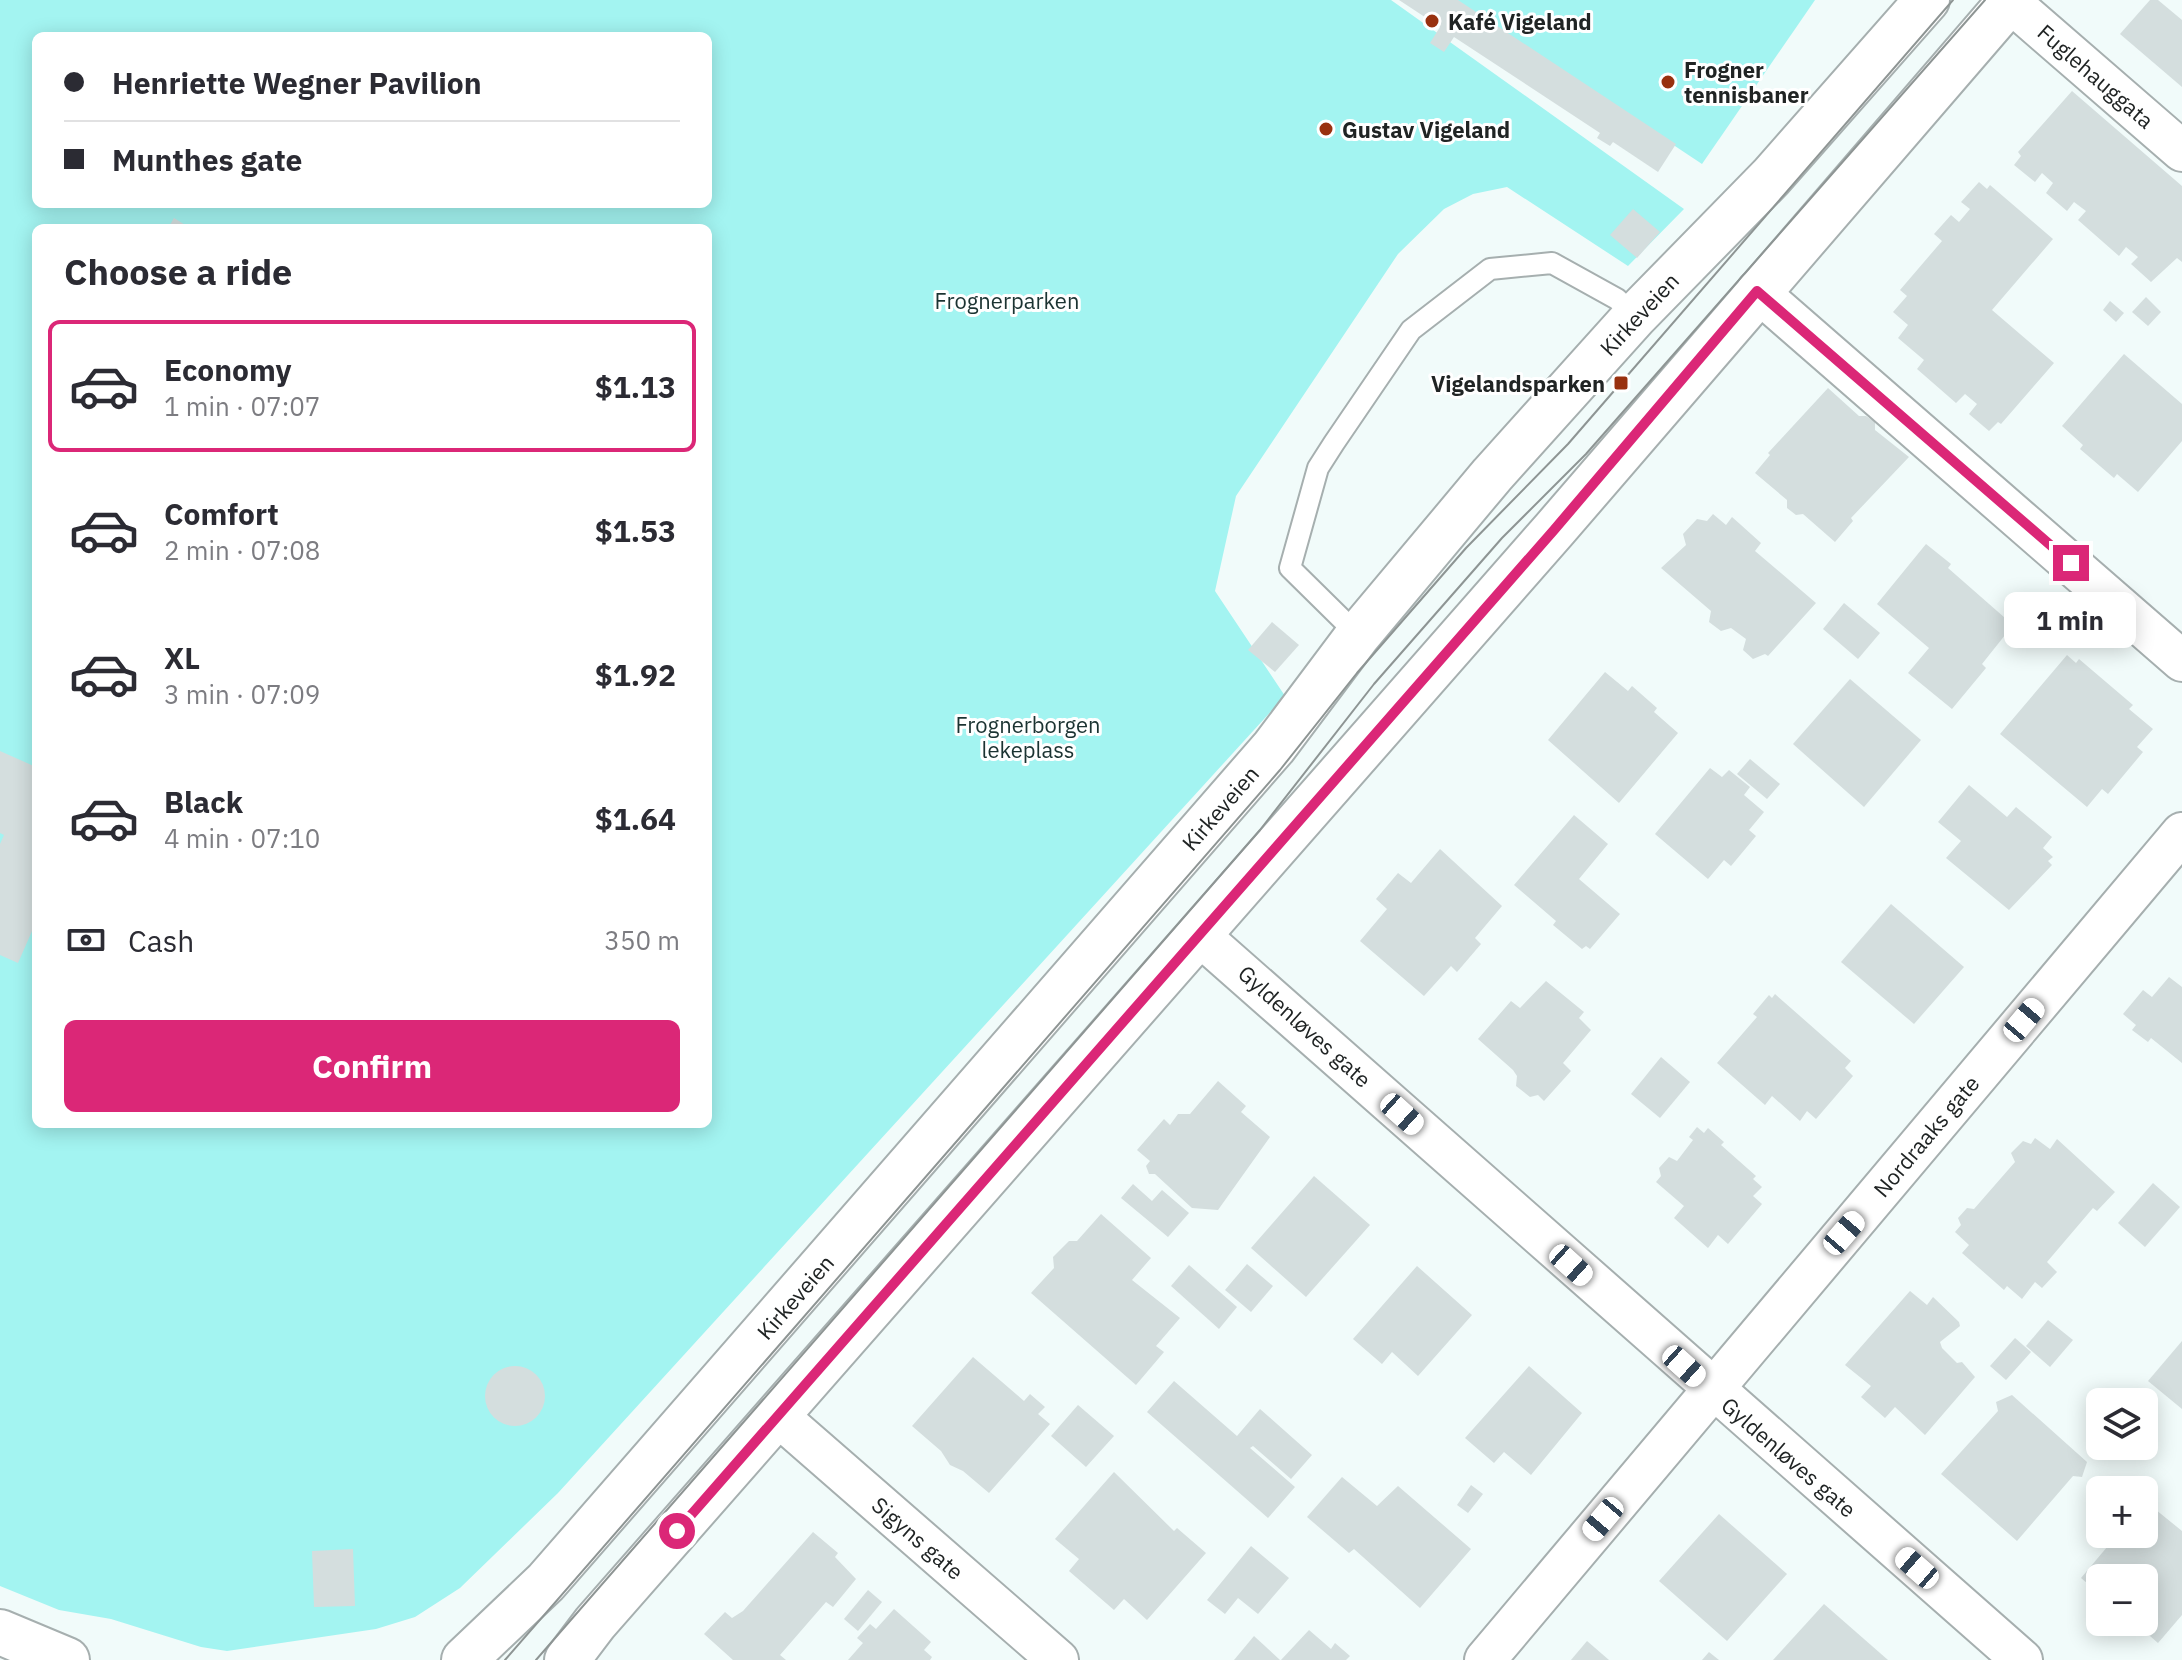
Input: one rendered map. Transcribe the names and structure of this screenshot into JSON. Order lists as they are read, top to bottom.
{
  "streets": {
    "main road": ["Kirkeveien"],
    "street": [
      "Fuglehauggata",
      "Gyldenløves gate",
      "Nordraaks gate",
      "Sigyns gate"
    ]
  },
  "crossings": [
    ["Gyldenløves gate", "Nordraaks gate"]
  ],
  "parks": ["Frognerparken", "Frognerborgen lekeplass"],
  "places": {
    "other": ["Kafé Vigeland", "Frogner tennisbaner", "Gustav Vigeland"],
    "transit": ["Vigelandsparken"]
  },
  "page": {
    "banner": ["Henriette Wegner Pavilion", "Munthes gate"],
    "heading": "Choose a ride",
    "list": [
      {
        "name": "Economy",
        "note": "1 min · 07:07",
        "value": "$1.13"
      },
      {
        "name": "Comfort",
        "note": "2 min · 07:08",
        "value": "$1.53"
      },
      {
        "name": "XL",
        "note": "3 min · 07:09",
        "value": "$1.92"
      },
      {
        "name": "Black",
        "note": "4 min · 07:10",
        "value": "$1.64"
      }
    ],
    "bubble": "1 min",
    "pay": ["Cash", "350 m"],
    "buttons": "Confirm",
    "map_buttons": ["+", "−"]
  }
}
